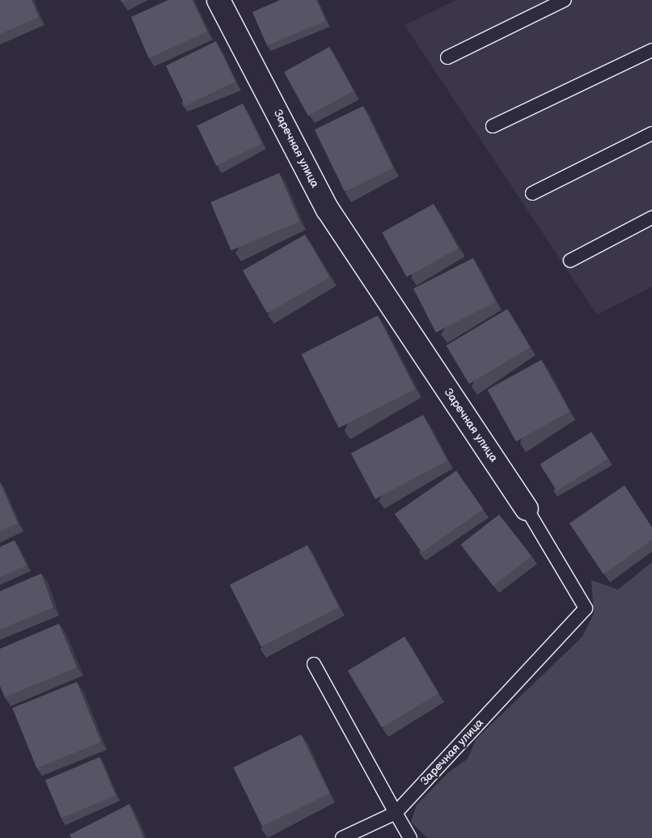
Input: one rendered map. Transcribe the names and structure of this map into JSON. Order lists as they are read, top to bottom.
{
  "streets": {
    "street": ["Заречная улица"]
  }
}
